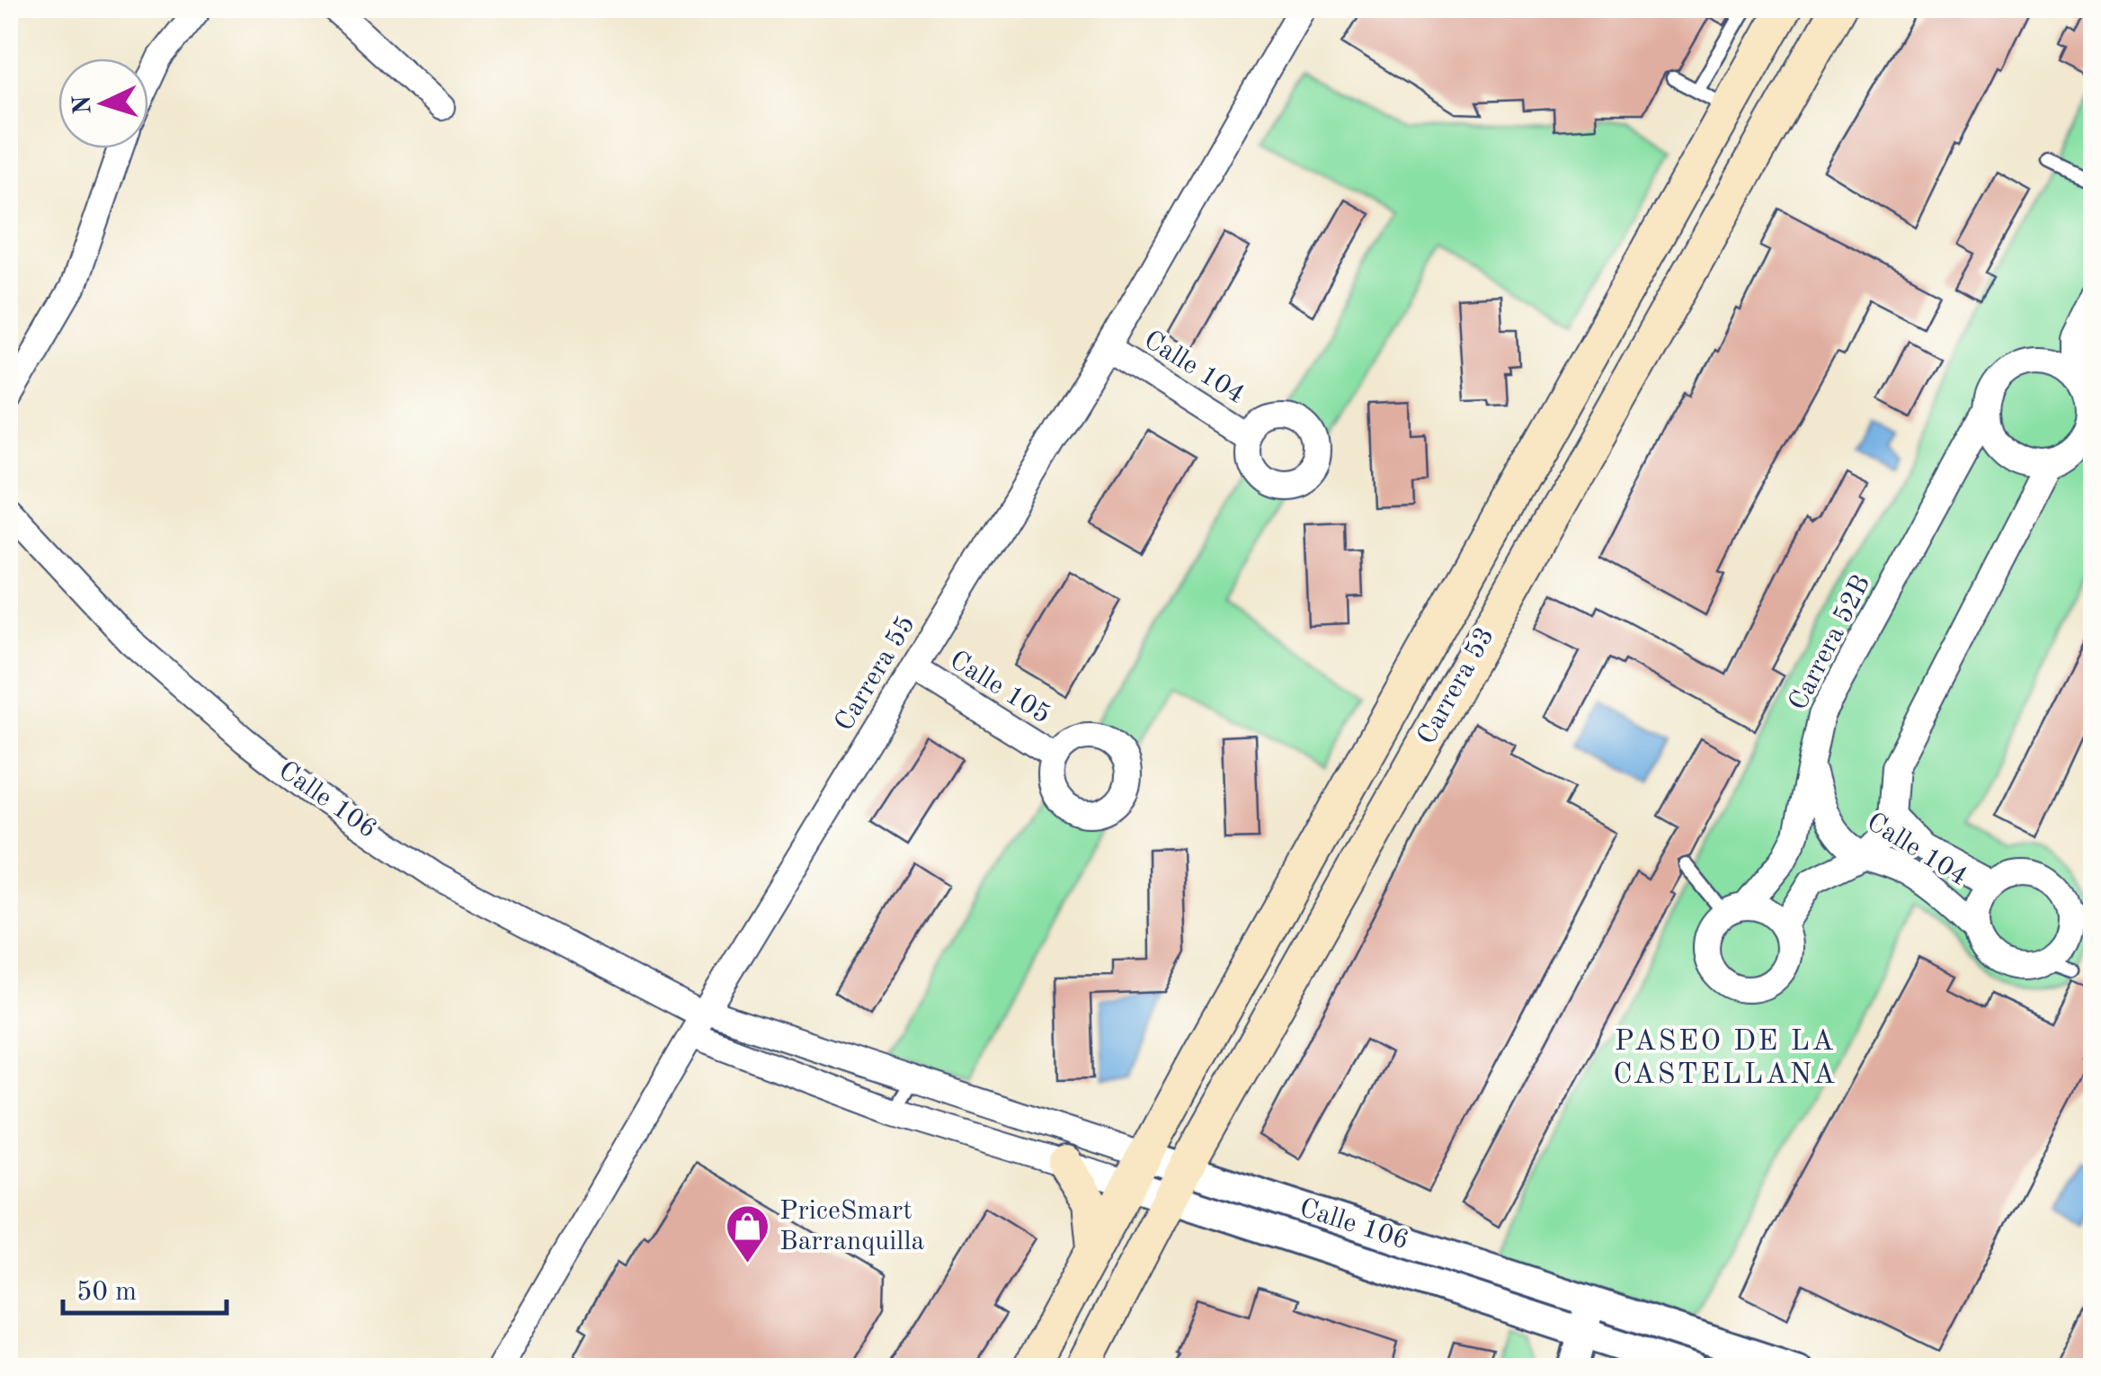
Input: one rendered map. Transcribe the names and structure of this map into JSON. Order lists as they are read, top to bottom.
{
  "streets": {
    "main road": ["Carrera 53"],
    "street": [
      "Calle 104",
      "Carrera 52B",
      "Carrera 55",
      "Calle 105",
      "Calle 106"
    ]
  },
  "crossings": [
    ["Calle 104", "Carrera 52B"],
    ["Calle 104", "Carrera 55"],
    ["Carrera 55", "Calle 105"],
    ["Carrera 55", "Calle 106"],
    ["Carrera 53", "Calle 106"]
  ],
  "districts": ["PASEO DE LA CASTELLANA"],
  "places": {
    "shop": ["PriceSmart Barranquilla"]
  },
  "scale_bar": "50 m",
  "north": "left"
}
